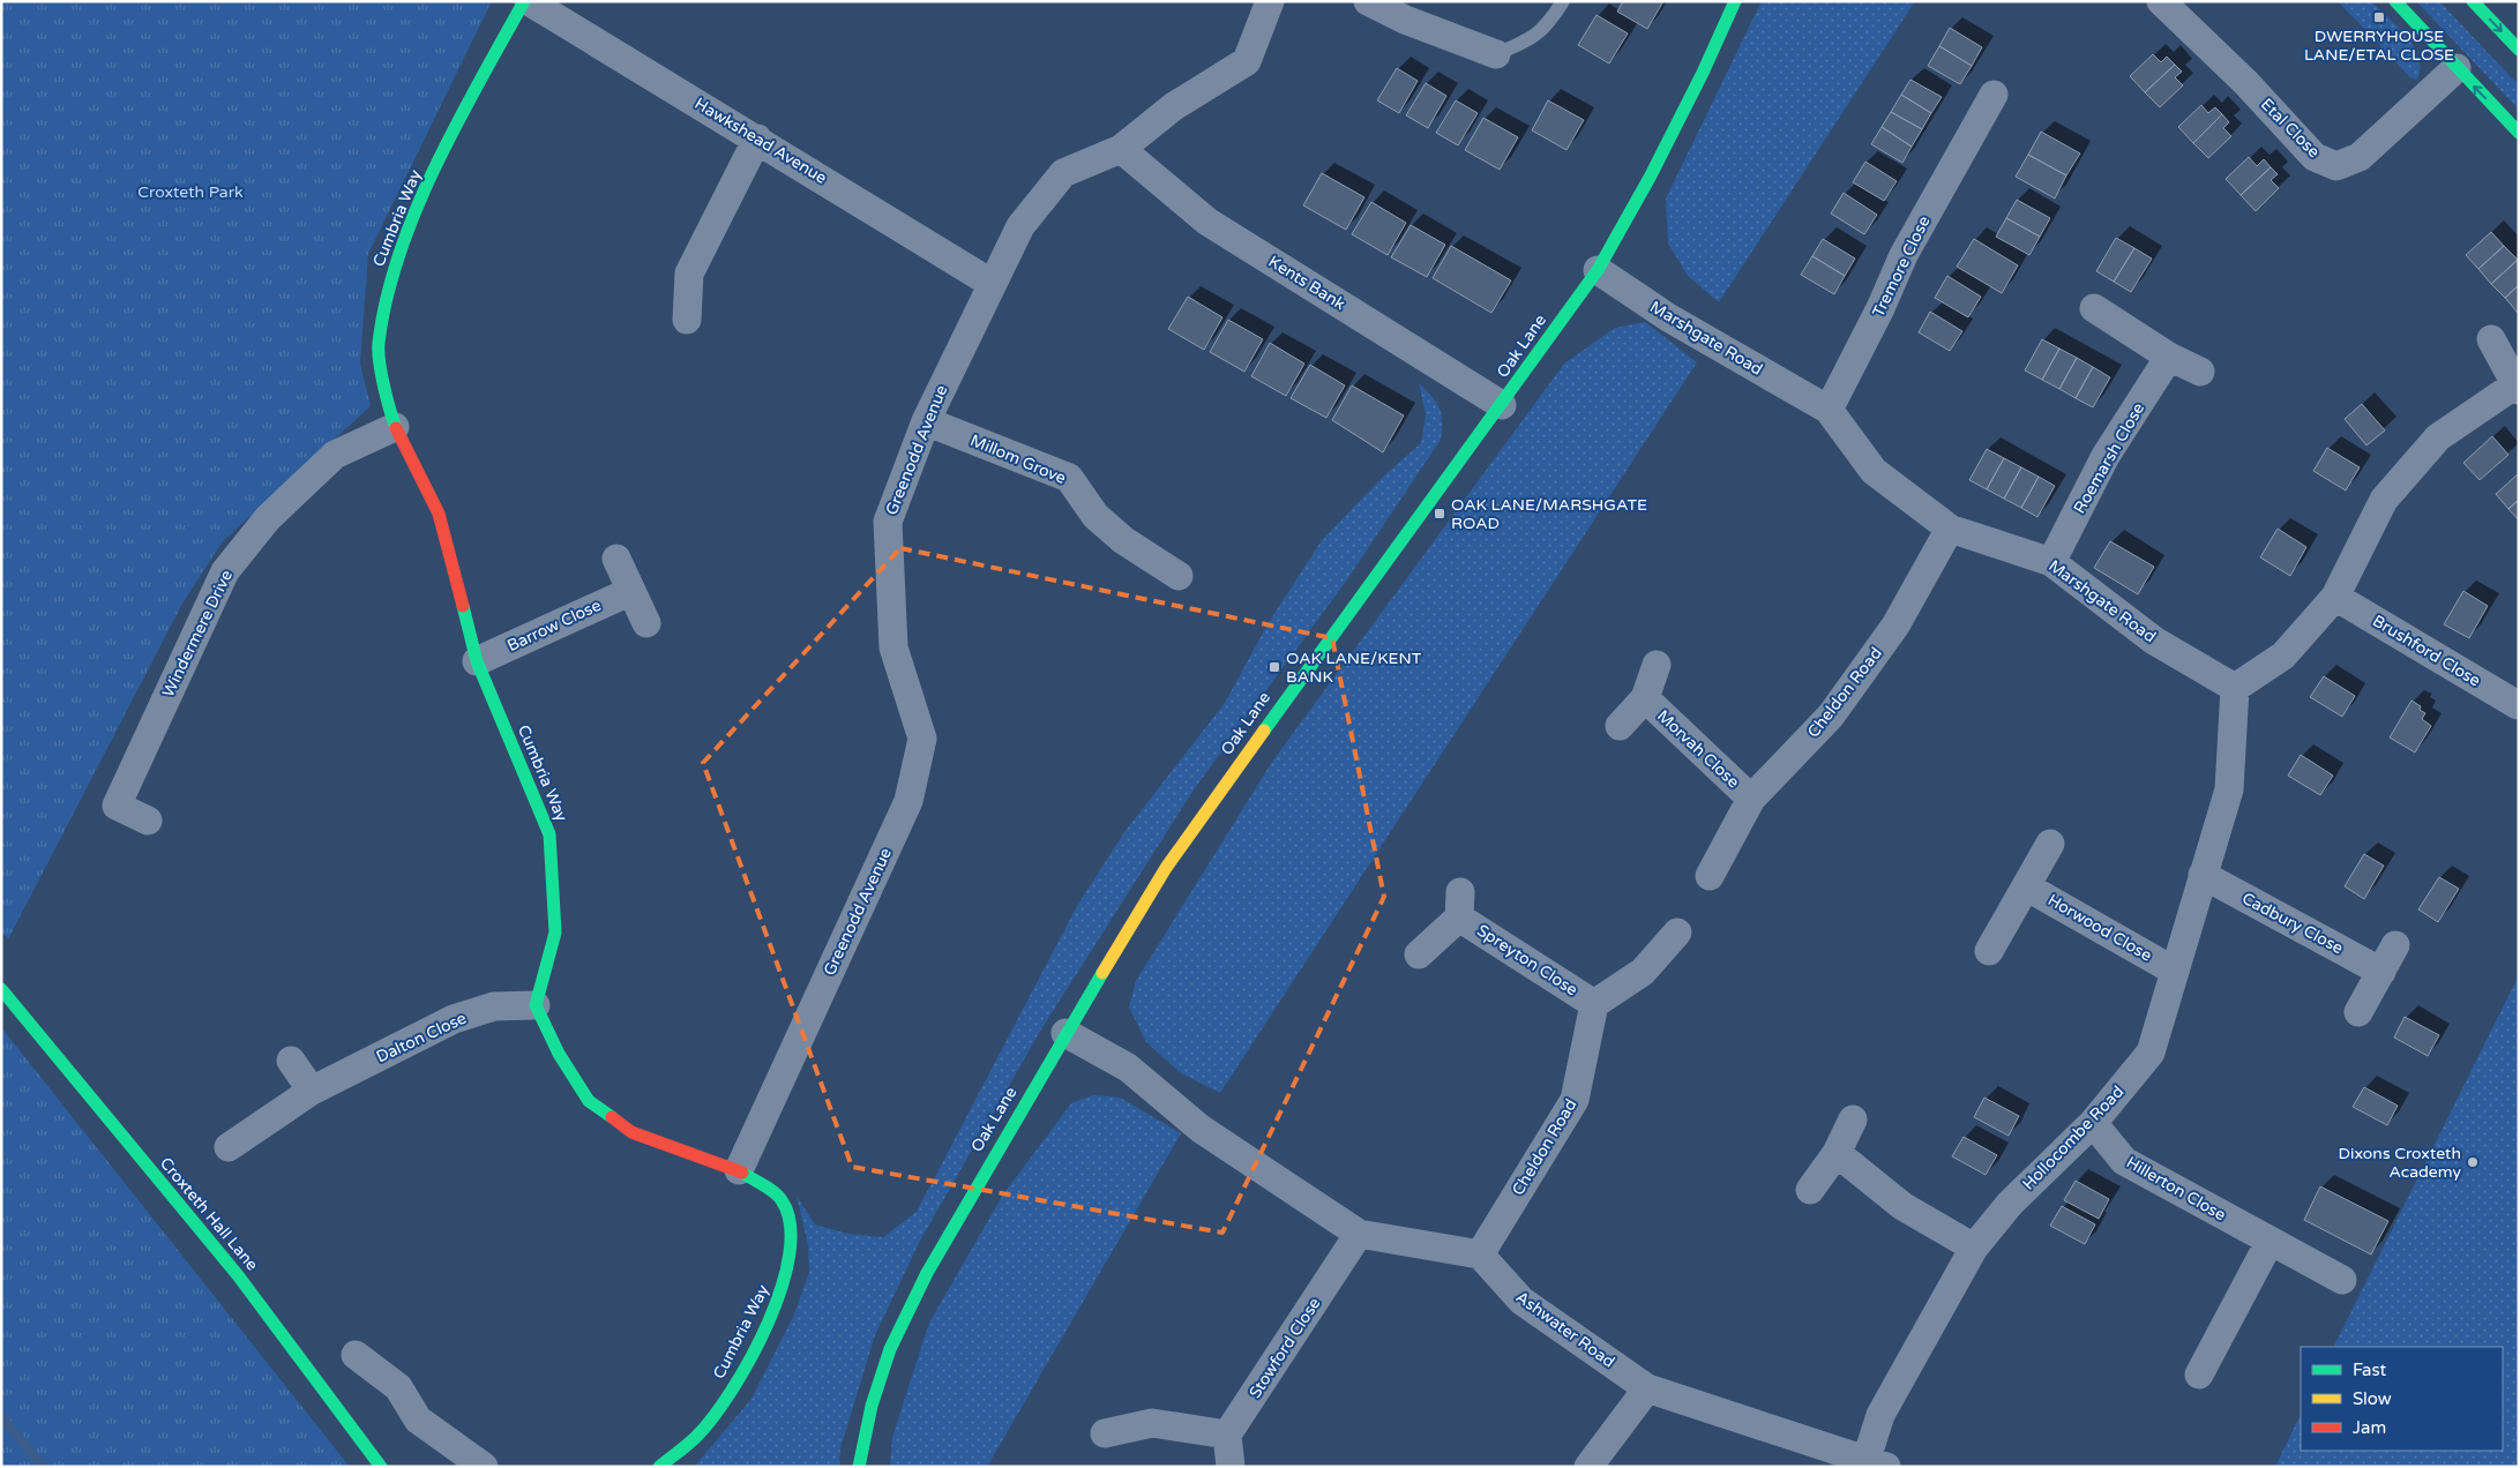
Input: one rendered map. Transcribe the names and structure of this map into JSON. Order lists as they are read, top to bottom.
{
  "streets": {
    "street": [
      "Etal Close",
      "Hawkshead Avenue",
      "Cumbria Way",
      "Tremore Close",
      "Kents Bank",
      "Marshgate Road",
      "Oak Lane",
      "Greenodd Avenue",
      "Roemarsh Close",
      "Millom Grove",
      "Barrow Close",
      "Windermere Drive",
      "Brushford Close",
      "Cheldon Road",
      "Morvah Close",
      "Cadbury Close",
      "Horwood Close",
      "Spreyton Close",
      "Dalton Close",
      "Hollocombe Road",
      "Hillerton Close",
      "Croxteth Hall Lane",
      "Ashwater Road",
      "Stowford Close"
    ]
  },
  "crossings": [
    ["Hawkshead Avenue", "Cumbria Way"],
    ["Hawkshead Avenue", "Greenodd Avenue"],
    ["Cumbria Way", "Greenodd Avenue"],
    ["Cumbria Way", "Barrow Close"],
    ["Cumbria Way", "Windermere Drive"],
    ["Cumbria Way", "Dalton Close"],
    ["Tremore Close", "Marshgate Road"],
    ["Kents Bank", "Oak Lane"],
    ["Kents Bank", "Greenodd Avenue"],
    ["Marshgate Road", "Oak Lane"],
    ["Marshgate Road", "Roemarsh Close"],
    ["Marshgate Road", "Cheldon Road"],
    ["Marshgate Road", "Hollocombe Road"],
    ["Greenodd Avenue", "Millom Grove"],
    ["Cheldon Road", "Morvah Close"],
    ["Cheldon Road", "Spreyton Close"],
    ["Cheldon Road", "Ashwater Road"],
    ["Cadbury Close", "Hollocombe Road"],
    ["Horwood Close", "Hollocombe Road"],
    ["Hollocombe Road", "Hillerton Close"],
    ["Hollocombe Road", "Ashwater Road"]
  ],
  "parks": ["Croxteth Park"],
  "places": {
    "transit": ["DWERRYHOUSE LANE/ETAL CLOSE", "OAK LANE/MARSHGATE ROAD", "OAK LANE/KENT BANK"],
    "other": ["Dixons Croxteth Academy"]
  },
  "legend": ["Fast", "Slow", "Jam"]
}
